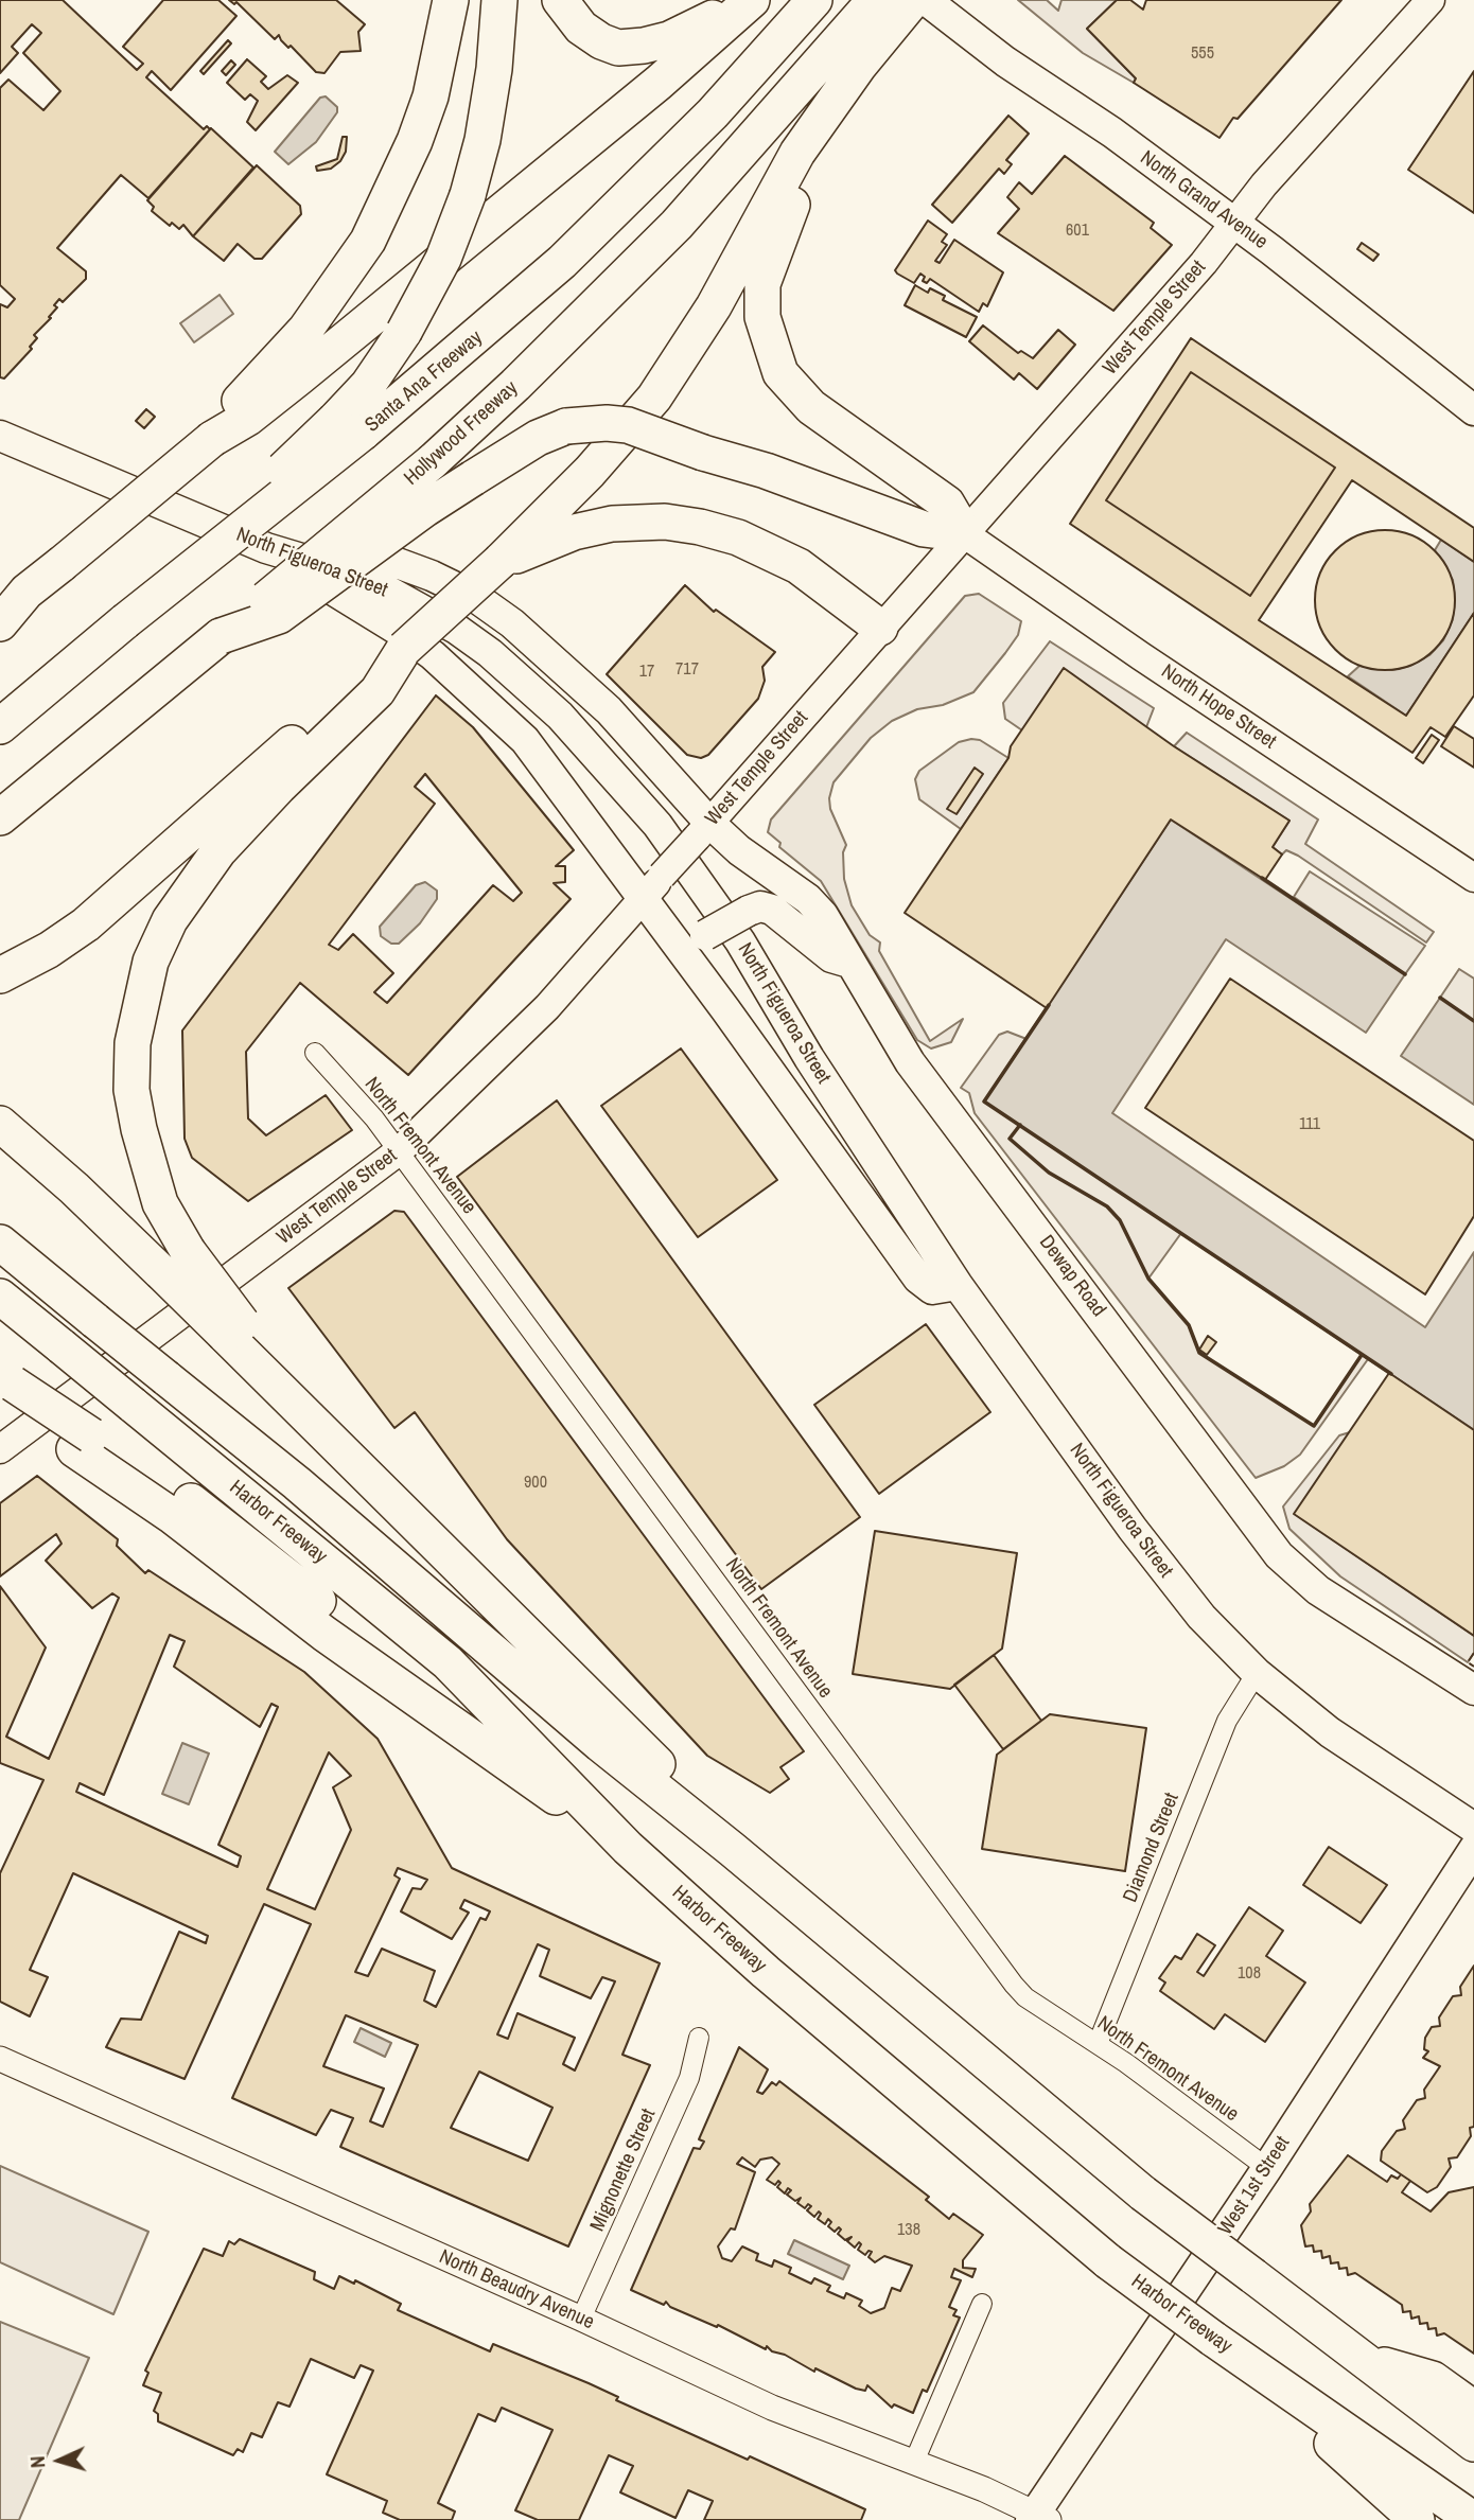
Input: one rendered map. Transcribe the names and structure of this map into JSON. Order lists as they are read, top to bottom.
{
  "streets": {
    "highway": ["Santa Ana Freeway", "Hollywood Freeway", "Harbor Freeway"],
    "main road": [
      "North Grand Avenue",
      "West Temple Street",
      "North Figueroa Street",
      "North Hope Street",
      "Dewap Road",
      "West 1st Street"
    ],
    "street": [
      "North Fremont Avenue",
      "Diamond Street",
      "Mignonette Street",
      "North Beaudry Avenue"
    ]
  },
  "crossings": [
    ["North Grand Avenue", "West Temple Street"],
    ["West Temple Street", "North Hope Street"],
    ["West Temple Street", "North Fremont Avenue"],
    ["West Temple Street", "Dewap Road"],
    ["North Figueroa Street", "Dewap Road"],
    ["North Figueroa Street", "Diamond Street"],
    ["North Fremont Avenue", "Diamond Street"],
    ["North Fremont Avenue", "West 1st Street"],
    ["Mignonette Street", "North Beaudry Avenue"],
    ["West 1st Street", "North Beaudry Avenue"]
  ],
  "house_numbers": [
    "555",
    "601",
    "717",
    "17",
    "111",
    "900",
    "108",
    "138"
  ],
  "north": "left"
}
